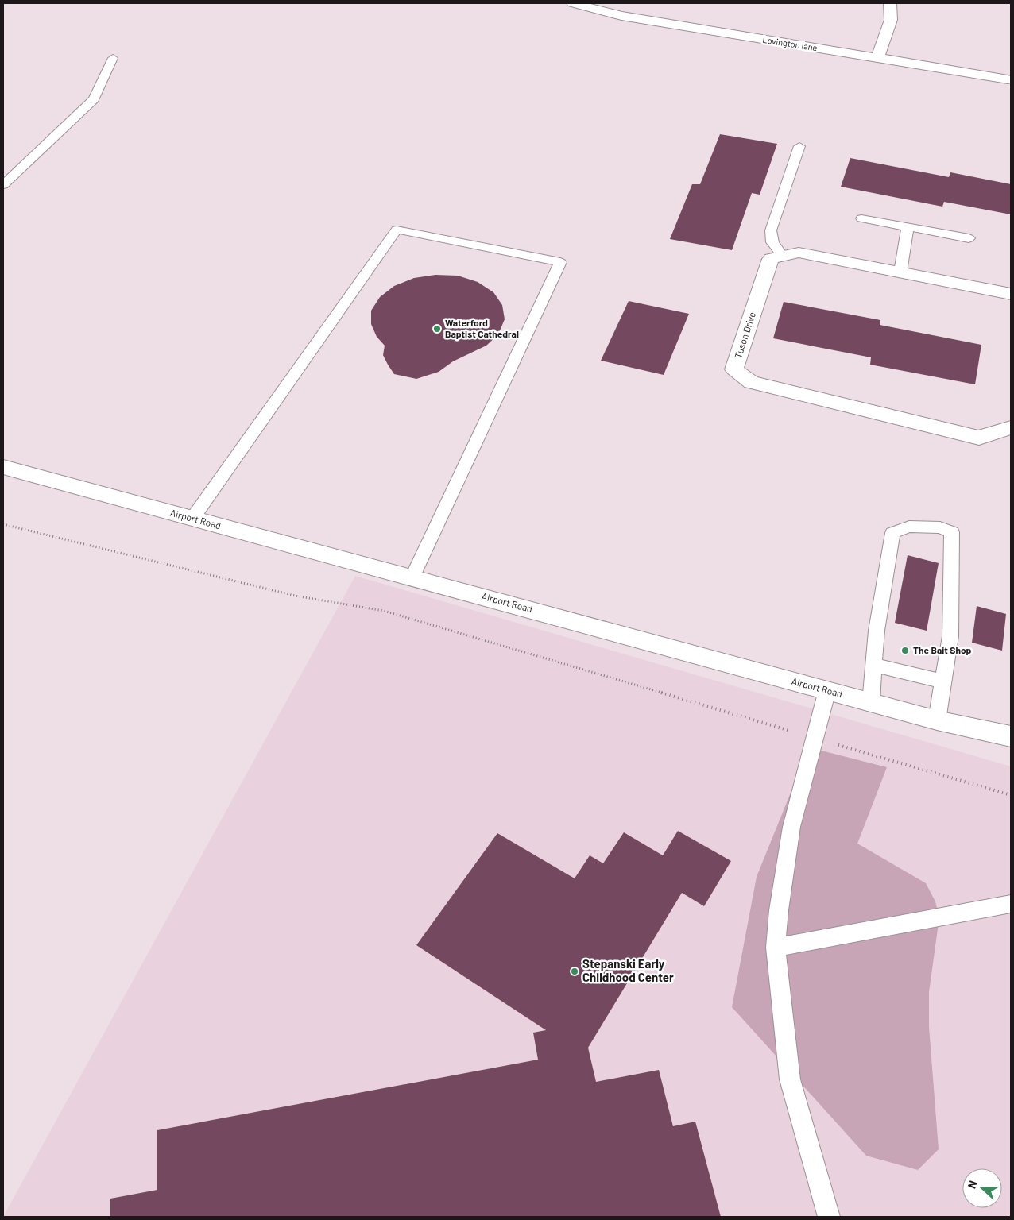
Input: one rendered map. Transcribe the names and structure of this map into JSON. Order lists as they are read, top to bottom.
{
  "streets": {
    "street": ["Lovington lane", "Tuson Drive", "Airport Road"]
  },
  "places": ["Waterford Baptist Cathedral", "The Bait Shop", "Stepanski Early Childhood Center"],
  "north": "left"
}
